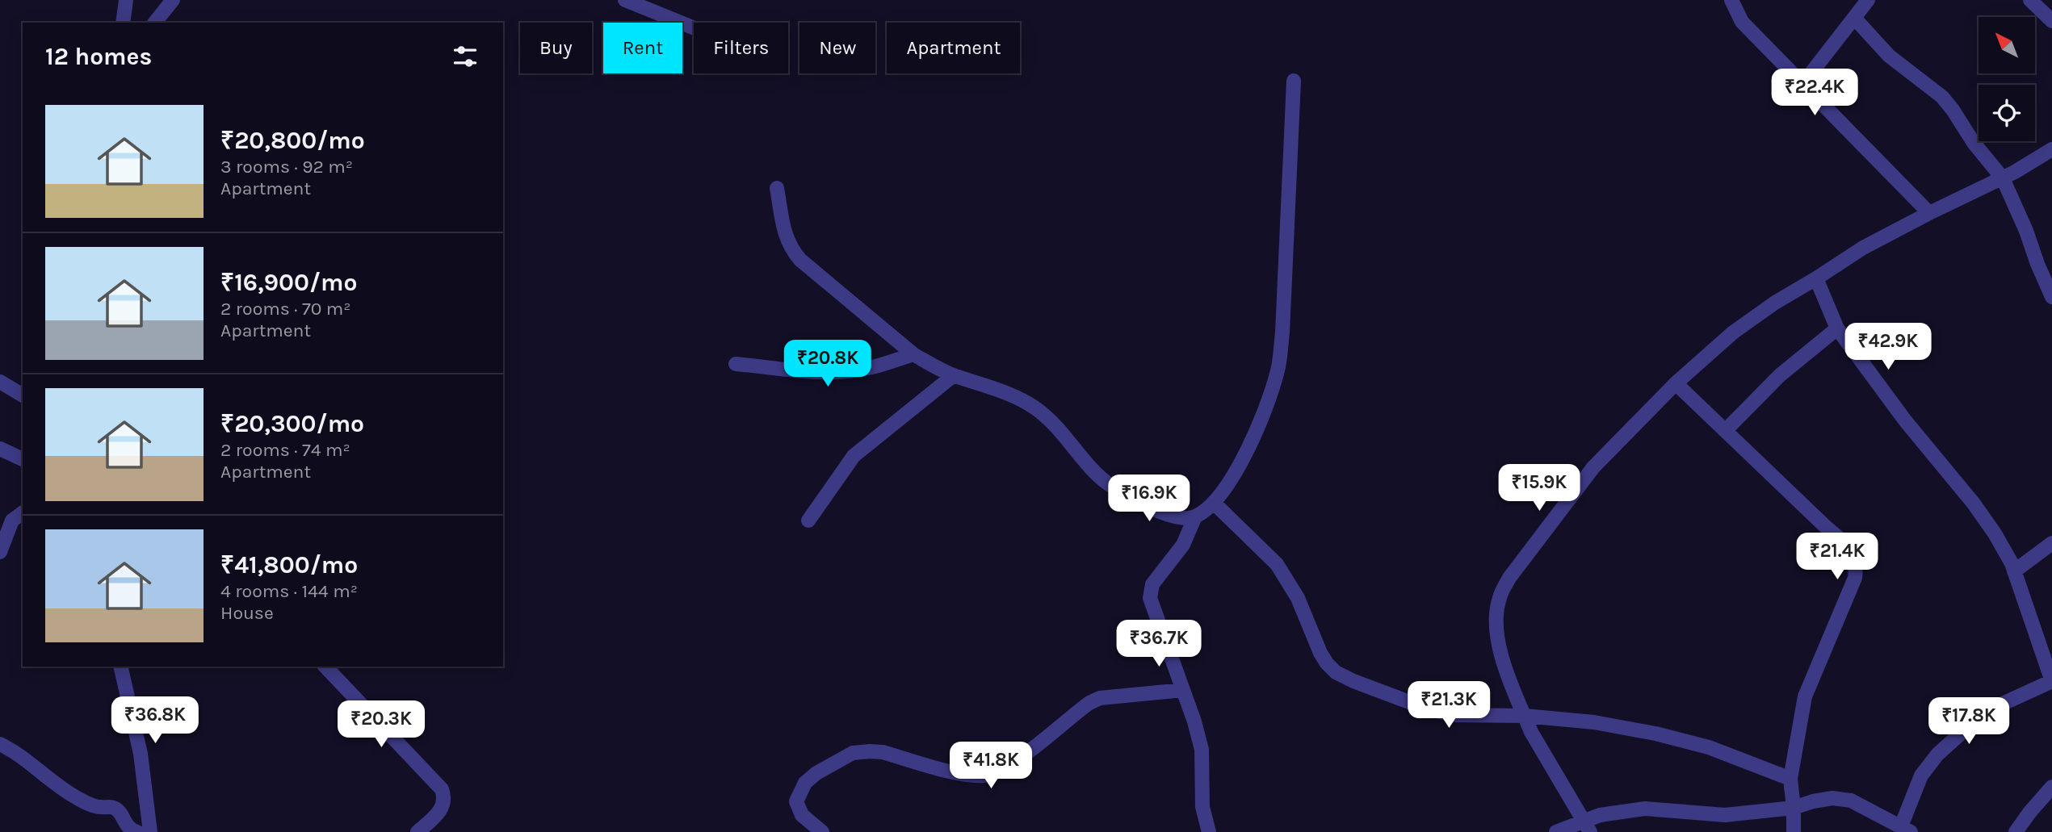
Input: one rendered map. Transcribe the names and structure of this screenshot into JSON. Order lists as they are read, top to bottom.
{
  "north": "top left",
  "page": {
    "chip": [
      "Buy",
      "Rent",
      "Filters",
      "New",
      "Apartment"
    ],
    "heading": "12 homes",
    "price": [
      "₹22.4K",
      "₹42.9K",
      "₹20.8K",
      "₹15.9K",
      "₹16.9K",
      "₹21.4K",
      "₹36.7K",
      "₹21.3K",
      "₹36.8K",
      "₹17.8K",
      "₹20.3K",
      "₹41.8K"
    ],
    "list": [
      {
        "name": "₹20,800/mo",
        "note": "3 rooms · 92 m² · Apartment"
      },
      {
        "name": "₹16,900/mo",
        "note": "2 rooms · 70 m² · Apartment"
      },
      {
        "name": "₹20,300/mo",
        "note": "2 rooms · 74 m² · Apartment"
      },
      {
        "name": "₹41,800/mo",
        "note": "4 rooms · 144 m² · House"
      }
    ]
  }
}
